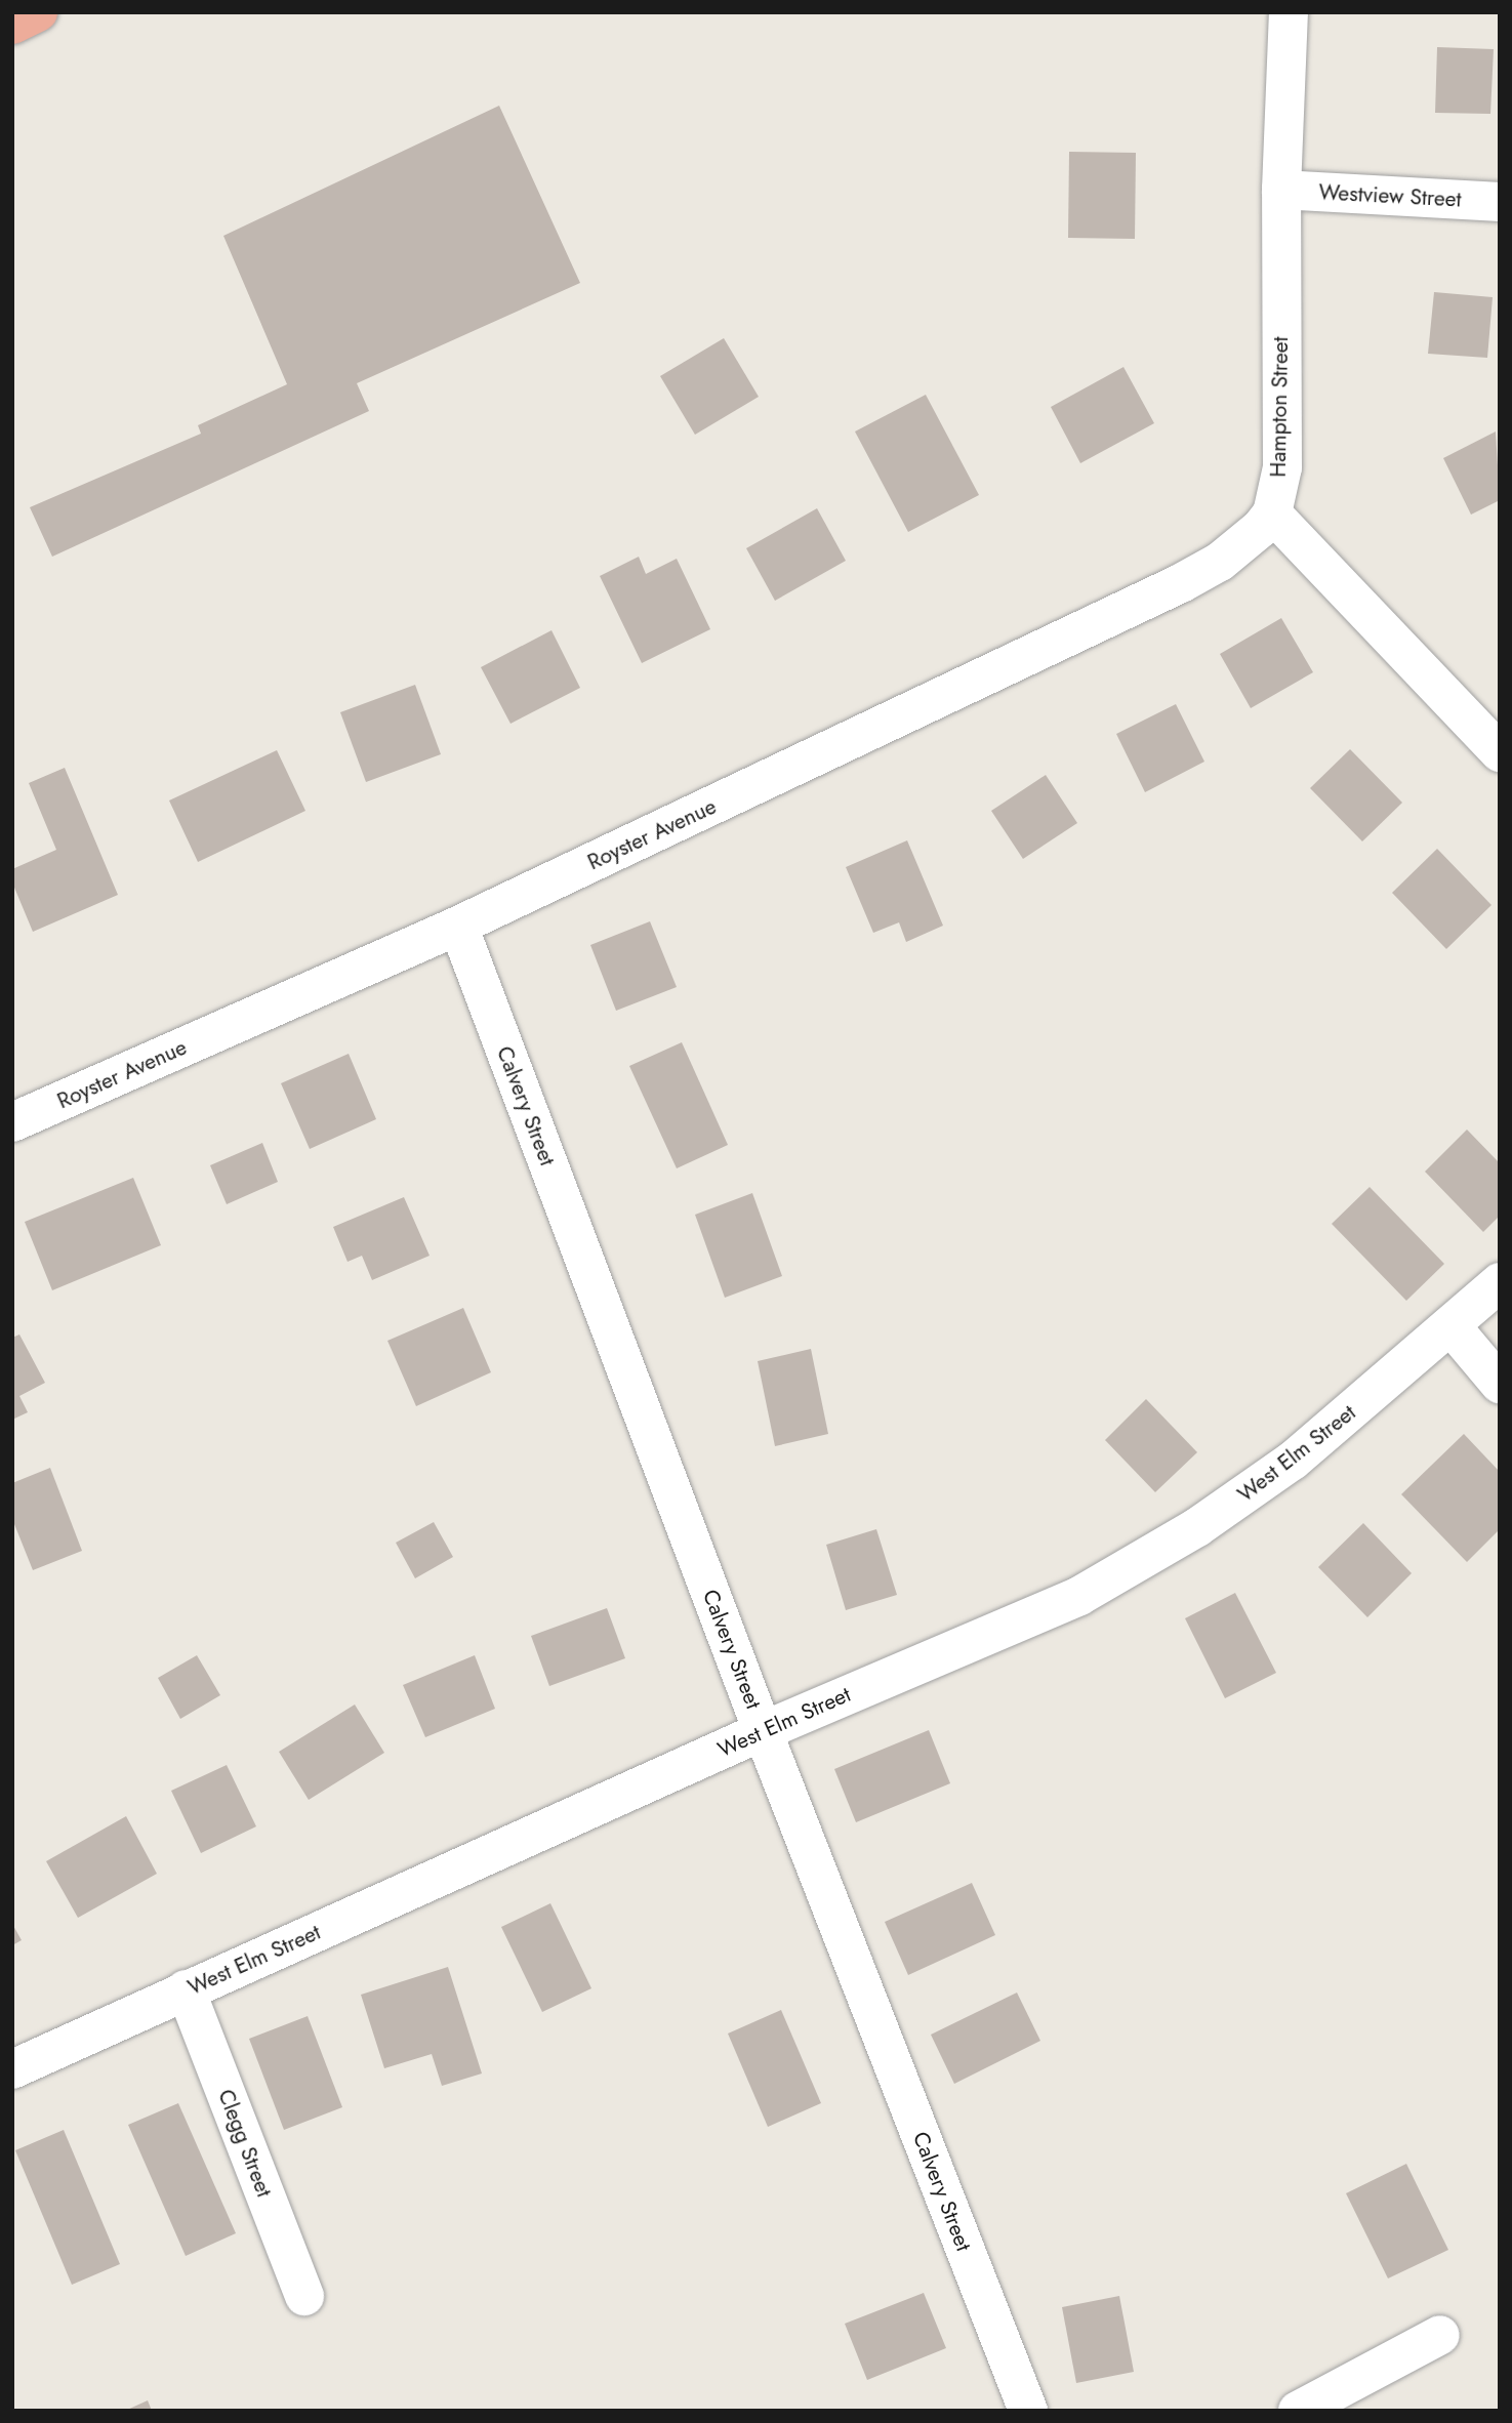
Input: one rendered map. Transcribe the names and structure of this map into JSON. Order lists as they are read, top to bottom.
{
  "streets": {
    "street": [
      "Westview Street",
      "Hampton Street",
      "Royster Avenue",
      "Calvery Street",
      "West Elm Street",
      "Clegg Street"
    ]
  },
  "crossings": [
    ["Westview Street", "Hampton Street"],
    ["Hampton Street", "Royster Avenue"],
    ["Royster Avenue", "Calvery Street"],
    ["Calvery Street", "West Elm Street"],
    ["West Elm Street", "Clegg Street"]
  ]
}
